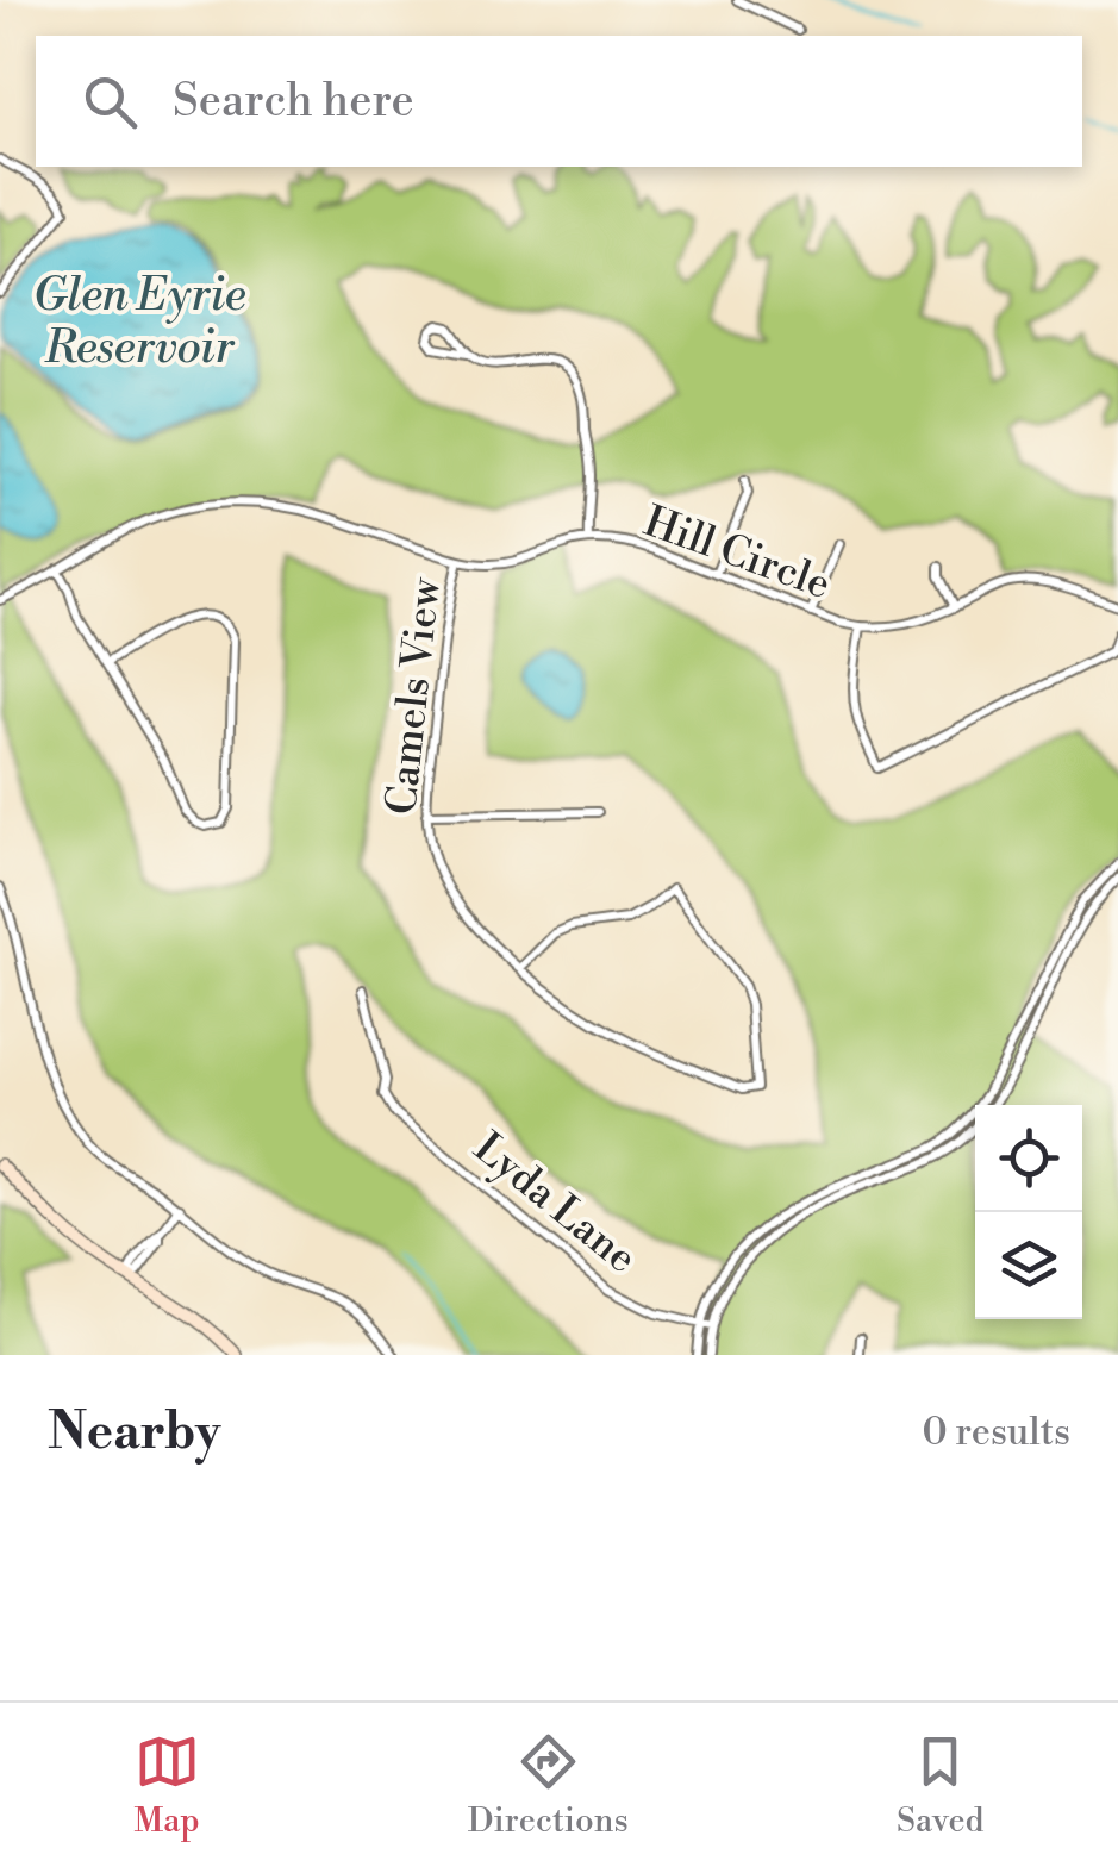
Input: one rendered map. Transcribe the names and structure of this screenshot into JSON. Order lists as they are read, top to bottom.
{
  "streets": {
    "street": ["Hill Circle", "Camels View", "Lyda Lane"]
  },
  "crossings": [
    ["Hill Circle", "Camels View"]
  ],
  "water": ["Glen Eyrie Reservoir"],
  "page": {
    "search": "Search here",
    "heading": ["Nearby", "0 results"],
    "nav": ["Map", "Directions", "Saved"]
  }
}
